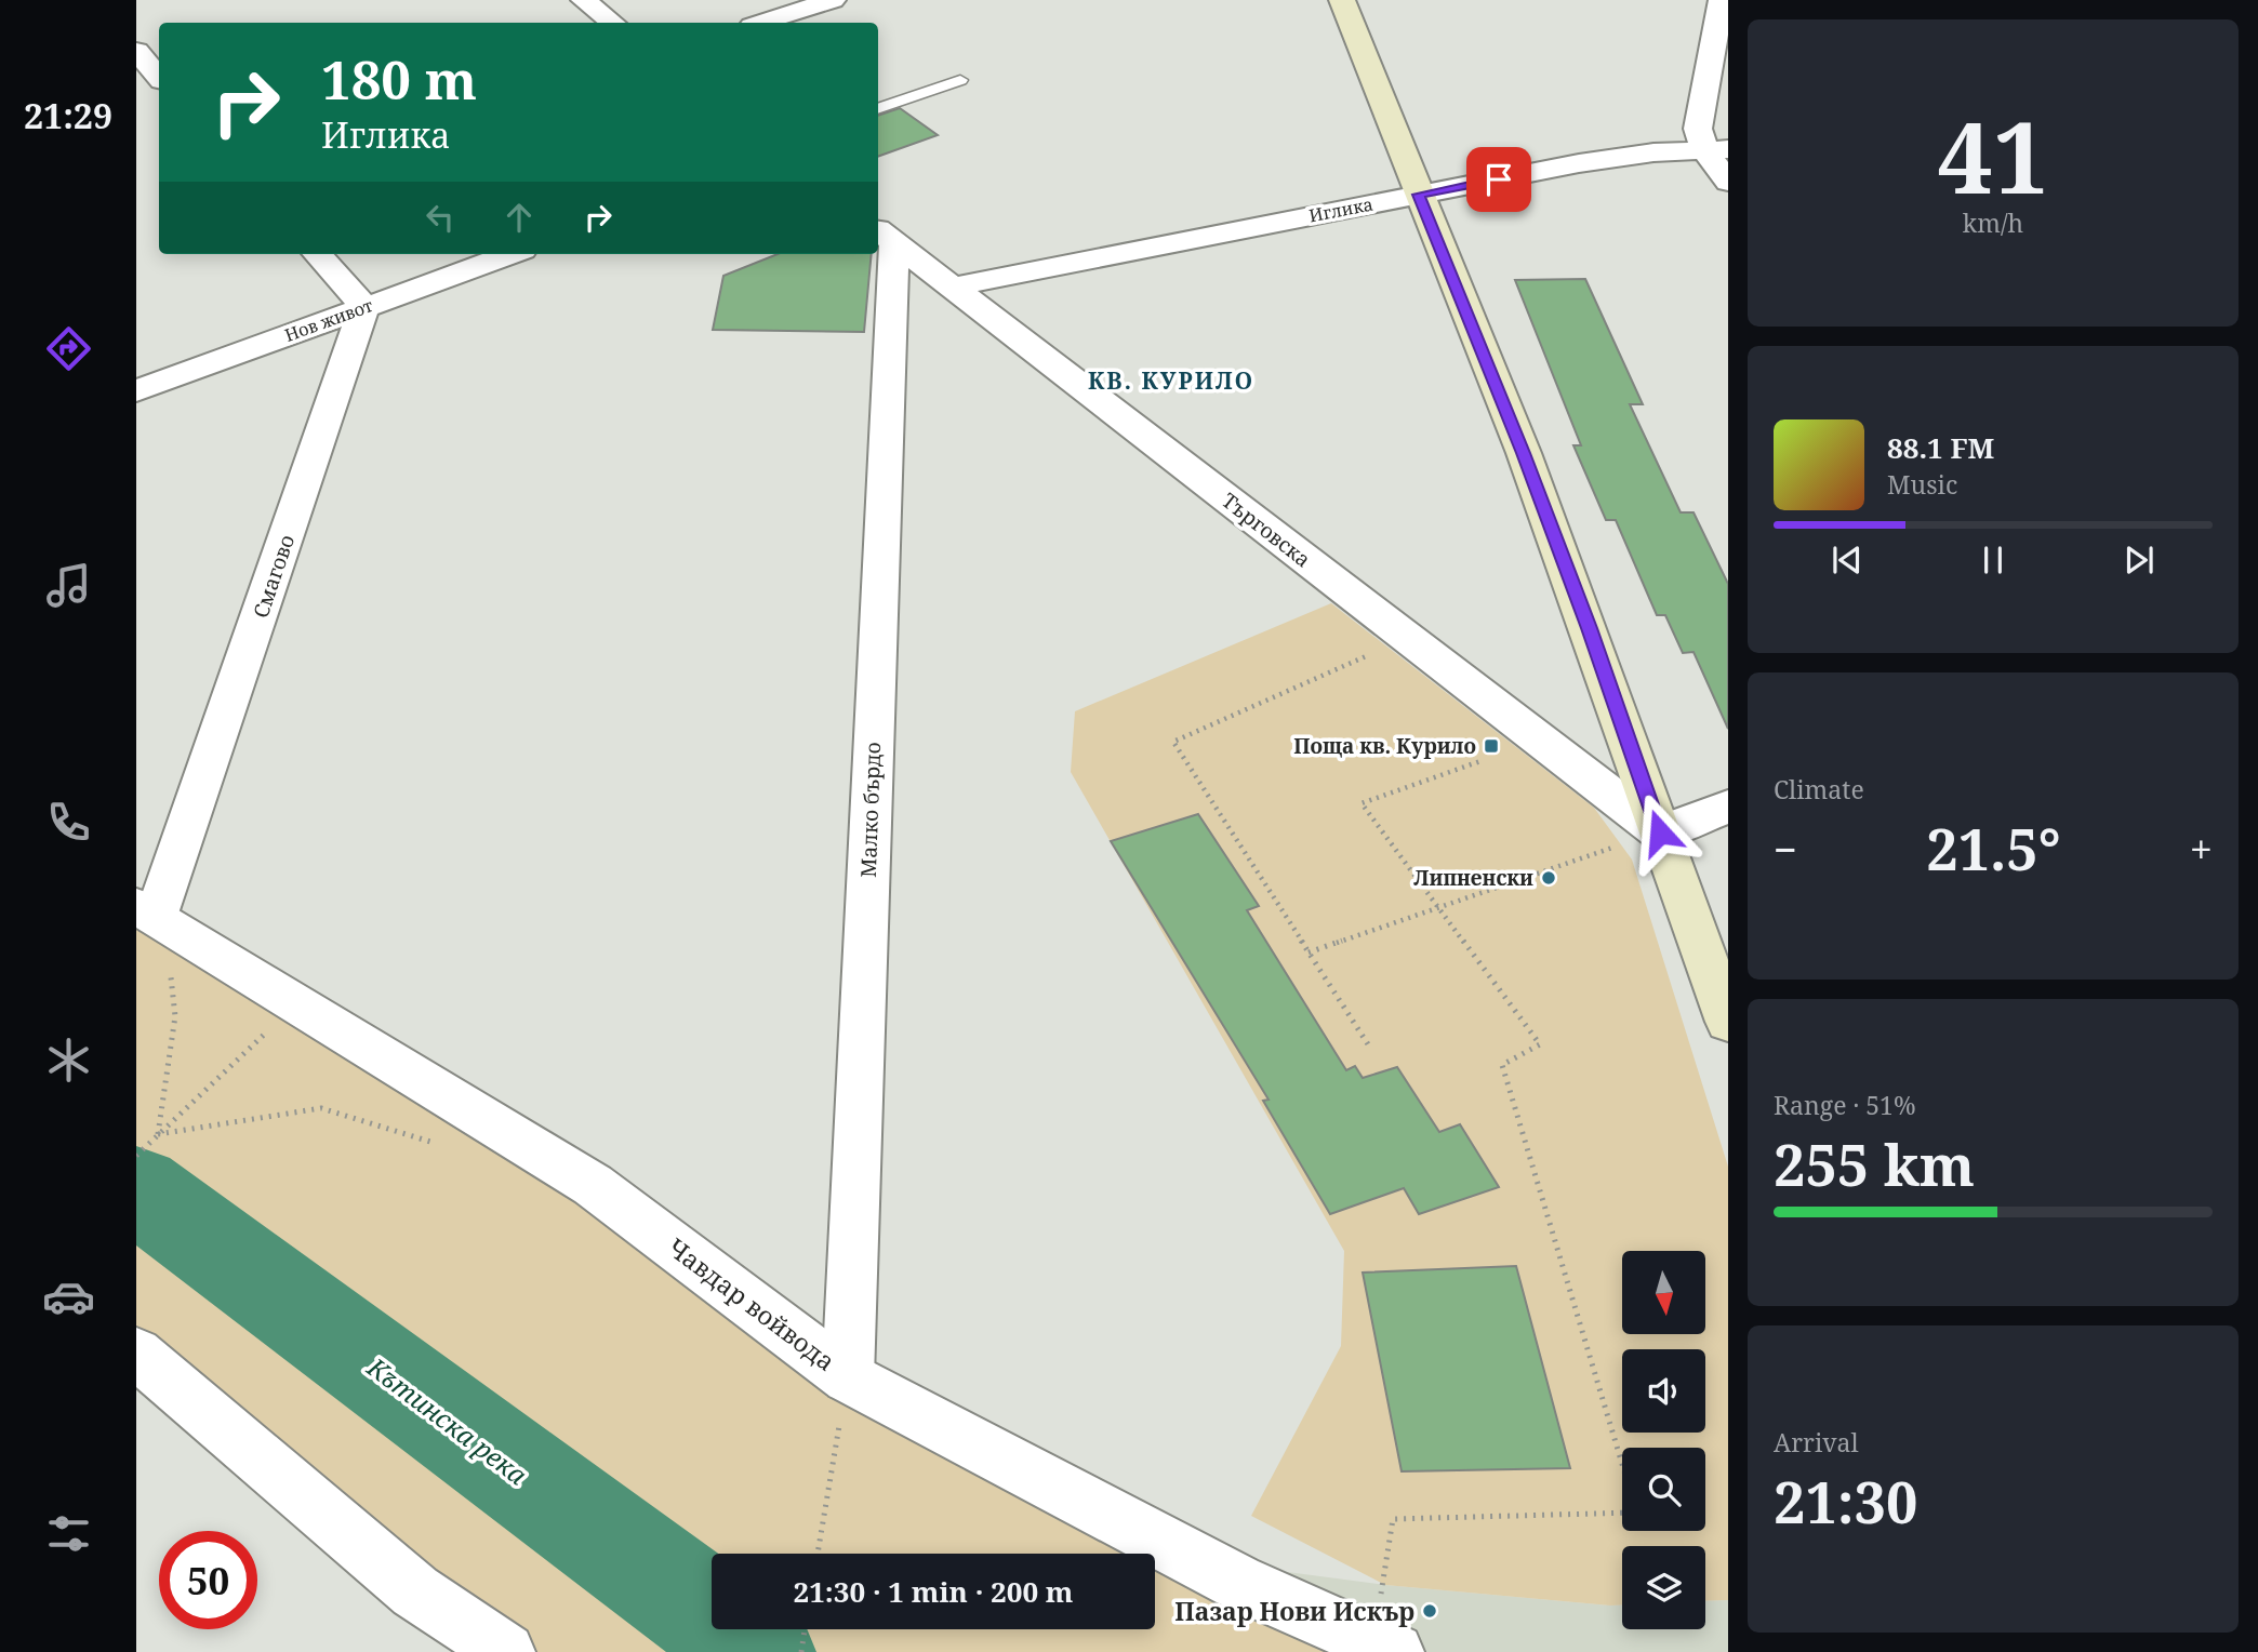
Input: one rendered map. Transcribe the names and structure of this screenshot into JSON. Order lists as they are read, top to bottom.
{
  "streets": {
    "street": [
      "Иглика",
      "Нов живот",
      "Търговска",
      "Смагово",
      "Малко бърдо",
      "Чавдар войвода"
    ]
  },
  "crossings": [
    ["Иглика", "Търговска"],
    ["Нов живот", "Смагово"],
    ["Търговска", "Малко бърдо"],
    ["Смагово", "Чавдар войвода"],
    ["Малко бърдо", "Чавдар войвода"]
  ],
  "districts": ["КВ. КУРИЛО"],
  "water": ["Кътинска река"],
  "places": {
    "transit": ["Поща кв. Курило"],
    "other": ["Липненски", "Пазар Нови Искър"]
  },
  "north": "bottom",
  "page": {
    "tabs": "21:29",
    "tile": [
      ["41", "km/h"],
      "Climate",
      ["Range · 51%", "255 km"],
      ["Arrival", "21:30"]
    ],
    "turn": ["180 m", "Иглика"],
    "song": ["88.1 FM", "Music"],
    "heat": ["−", "21.5°", "+"],
    "limit": "50",
    "trip": "21:30 · 1 min · 200 m"
  }
}
